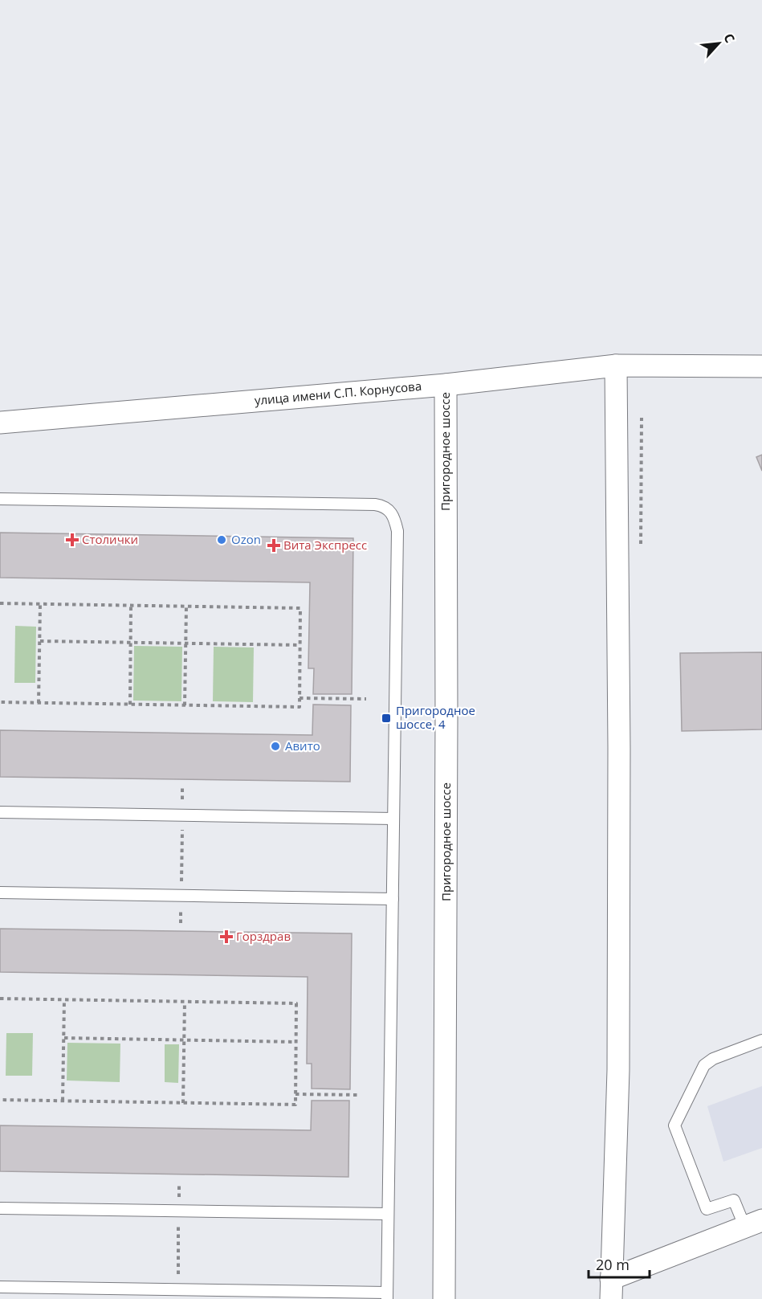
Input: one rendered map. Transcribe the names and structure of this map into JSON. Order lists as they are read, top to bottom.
{
  "streets": {
    "street": ["улица имени С.П. Корнусова", "Пригородное шоссе"]
  },
  "crossings": [
    ["улица имени С.П. Корнусова", "Пригородное шоссе"]
  ],
  "places": {
    "health": ["Столички", "Вита Экспресс", "Горздрав"],
    "other": ["Ozon", "Авито"],
    "transit": ["Пригородное шоссе, 4"]
  },
  "scale_bar": "20 m",
  "north": "top right"
}
